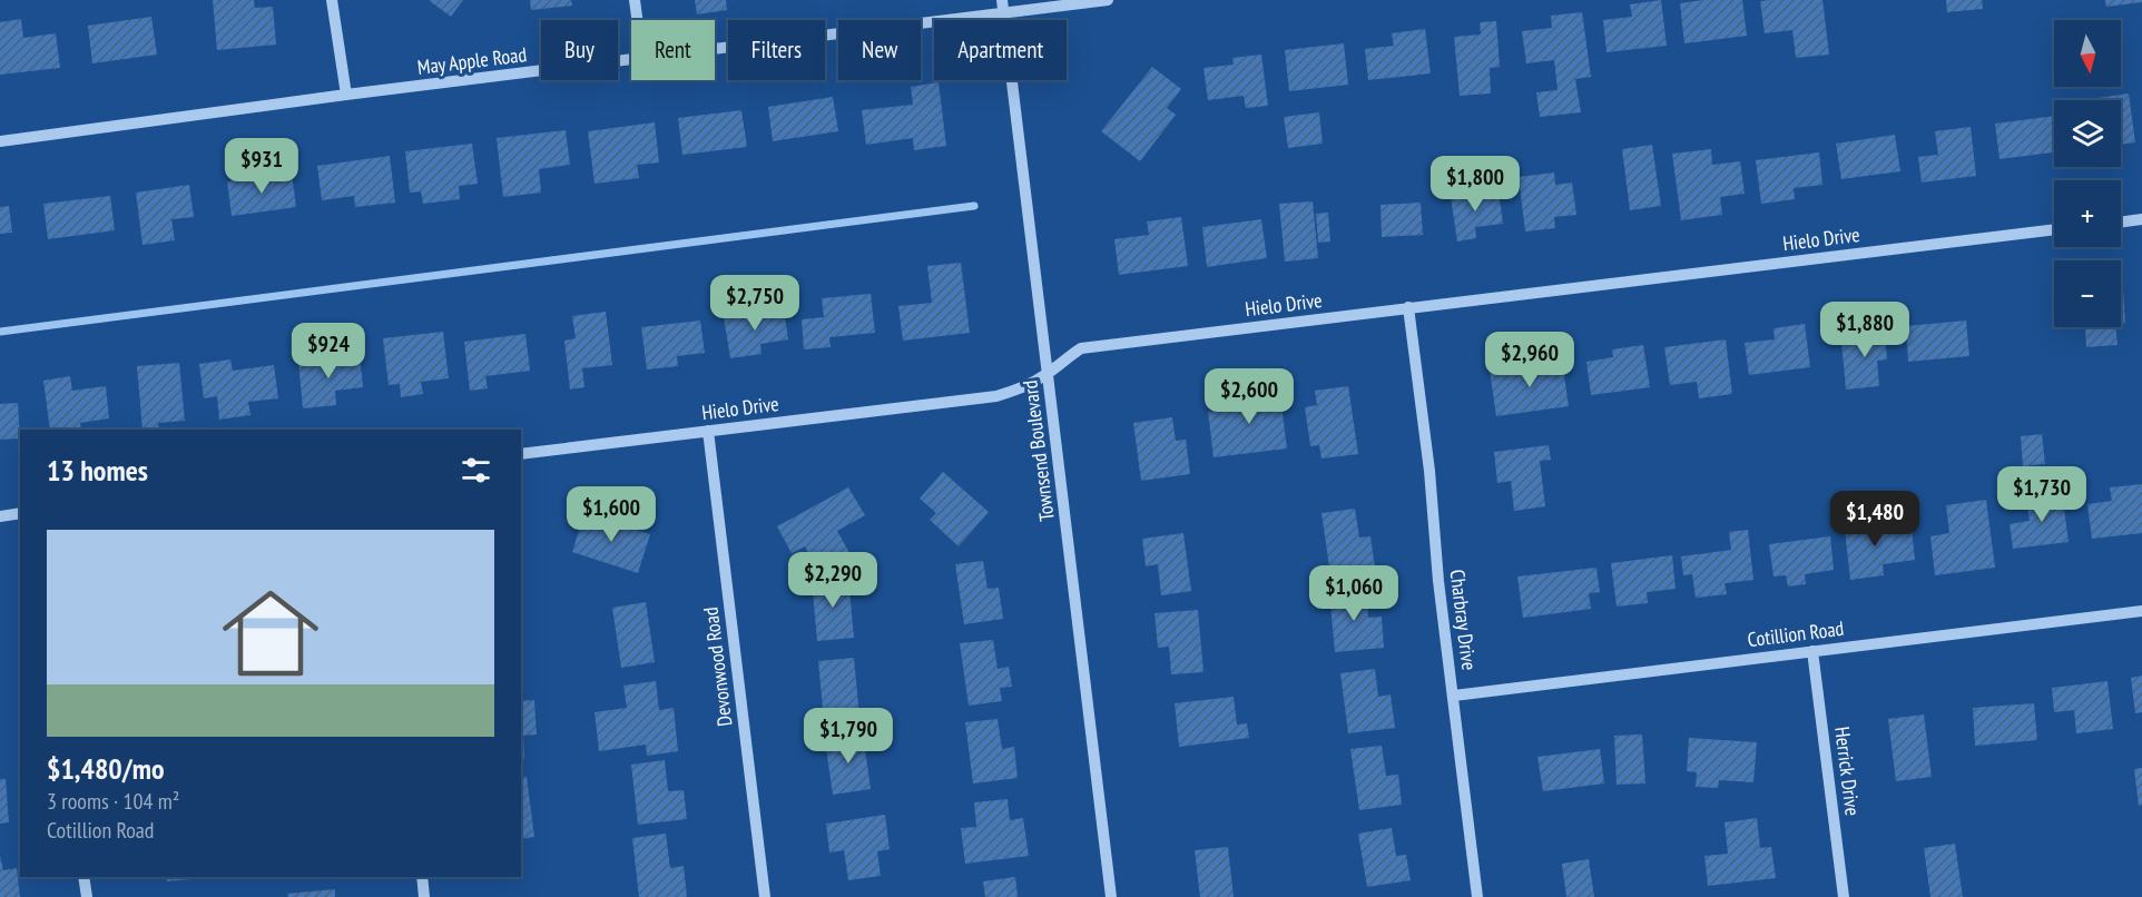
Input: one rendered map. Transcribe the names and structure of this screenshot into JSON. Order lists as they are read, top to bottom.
{
  "streets": {
    "street": [
      "May Apple Road",
      "Hielo Drive",
      "Townsend Boulevard",
      "Charbray Drive",
      "Cotillion Road",
      "Devonwood Road",
      "Herrick Drive"
    ]
  },
  "crossings": [
    ["May Apple Road", "Townsend Boulevard"],
    ["Hielo Drive", "Townsend Boulevard"],
    ["Hielo Drive", "Charbray Drive"],
    ["Hielo Drive", "Devonwood Road"],
    ["Charbray Drive", "Cotillion Road"],
    ["Cotillion Road", "Herrick Drive"]
  ],
  "north": "bottom",
  "page": {
    "map_buttons": ["+", "−"],
    "chip": [
      "Buy",
      "Rent",
      "Filters",
      "New",
      "Apartment"
    ],
    "price": [
      "$931",
      "$1,800",
      "$2,750",
      "$1,880",
      "$924",
      "$2,960",
      "$2,600",
      "$1,730",
      "$1,600",
      "$1,480",
      "$2,290",
      "$1,060",
      "$1,790"
    ],
    "heading": "13 homes",
    "list": [
      {
        "name": "$1,480/mo",
        "note": "3 rooms · 104 m² · Cotillion Road"
      }
    ]
  }
}
